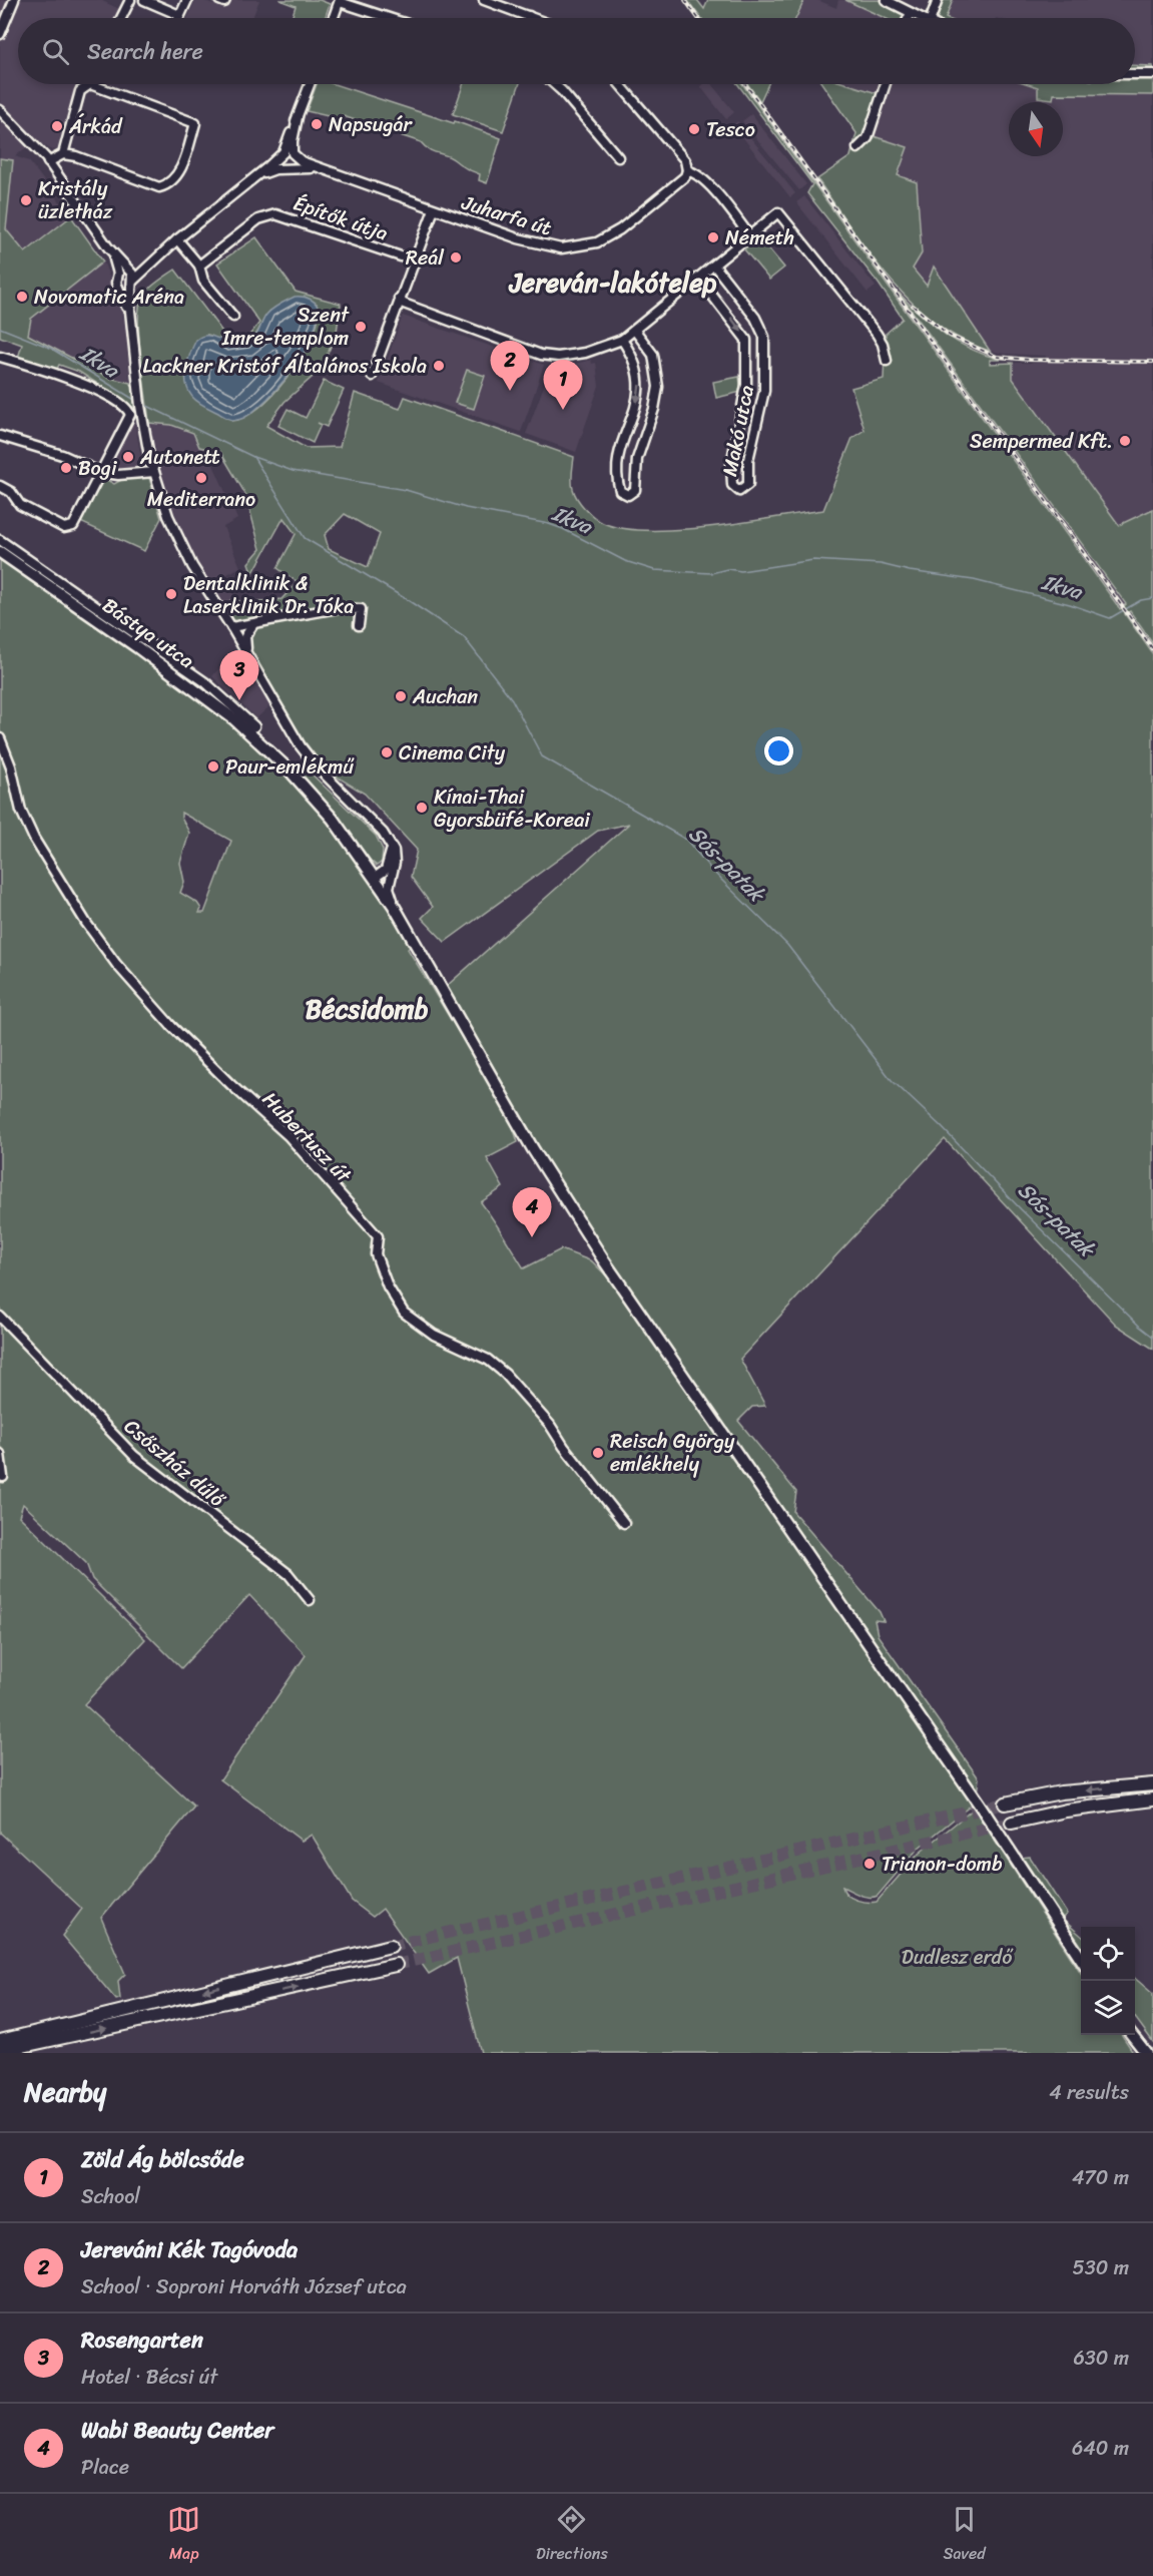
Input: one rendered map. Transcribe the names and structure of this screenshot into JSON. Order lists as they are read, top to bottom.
{
  "streets": {
    "main road": ["Bástya utca"],
    "street": [
      "Juharfa út",
      "Építők útja",
      "Makó utca",
      "Hubertusz út",
      "Csőszház dűlő"
    ]
  },
  "districts": ["Jereván-lakótelep", "Bécsidomb"],
  "water": ["Ikva", "Sós-patak"],
  "parks": ["Dudlesz erdő"],
  "places": [
    "Napsugár",
    "Árkád",
    "Tesco",
    "Kristály üzletház",
    "Németh",
    "Reál",
    "Novomatic Aréna",
    "Szent Imre-templom",
    "Lackner Kristóf Általános Iskola",
    "Sempermed Kft.",
    "Autonett",
    "Bogi",
    "Mediterrano",
    "Dentalklinik & Laserklinik Dr. Tóka",
    "Auchan",
    "Cinema City",
    "Paur-emlékmű",
    "Kínai-Thai Gyorsbüfé-Koreai",
    "Reisch György emlékhely",
    "Trianon-domb"
  ],
  "north": "bottom",
  "page": {
    "search": "Search here",
    "pins": [
      "2",
      "1",
      "3",
      "4"
    ],
    "heading": ["Nearby", "4 results"],
    "list": [
      {
        "mark": "1",
        "name": "Zöld Ág bölcsőde",
        "note": "School",
        "value": "470 m"
      },
      {
        "mark": "2",
        "name": "Jereváni Kék Tagóvoda",
        "note": "School · Soproni Horváth József utca",
        "value": "530 m"
      },
      {
        "mark": "3",
        "name": "Rosengarten",
        "note": "Hotel · Bécsi út",
        "value": "630 m"
      },
      {
        "mark": "4",
        "name": "Wabi Beauty Center",
        "note": "Place",
        "value": "640 m"
      }
    ],
    "nav": ["Map", "Directions", "Saved"]
  }
}
